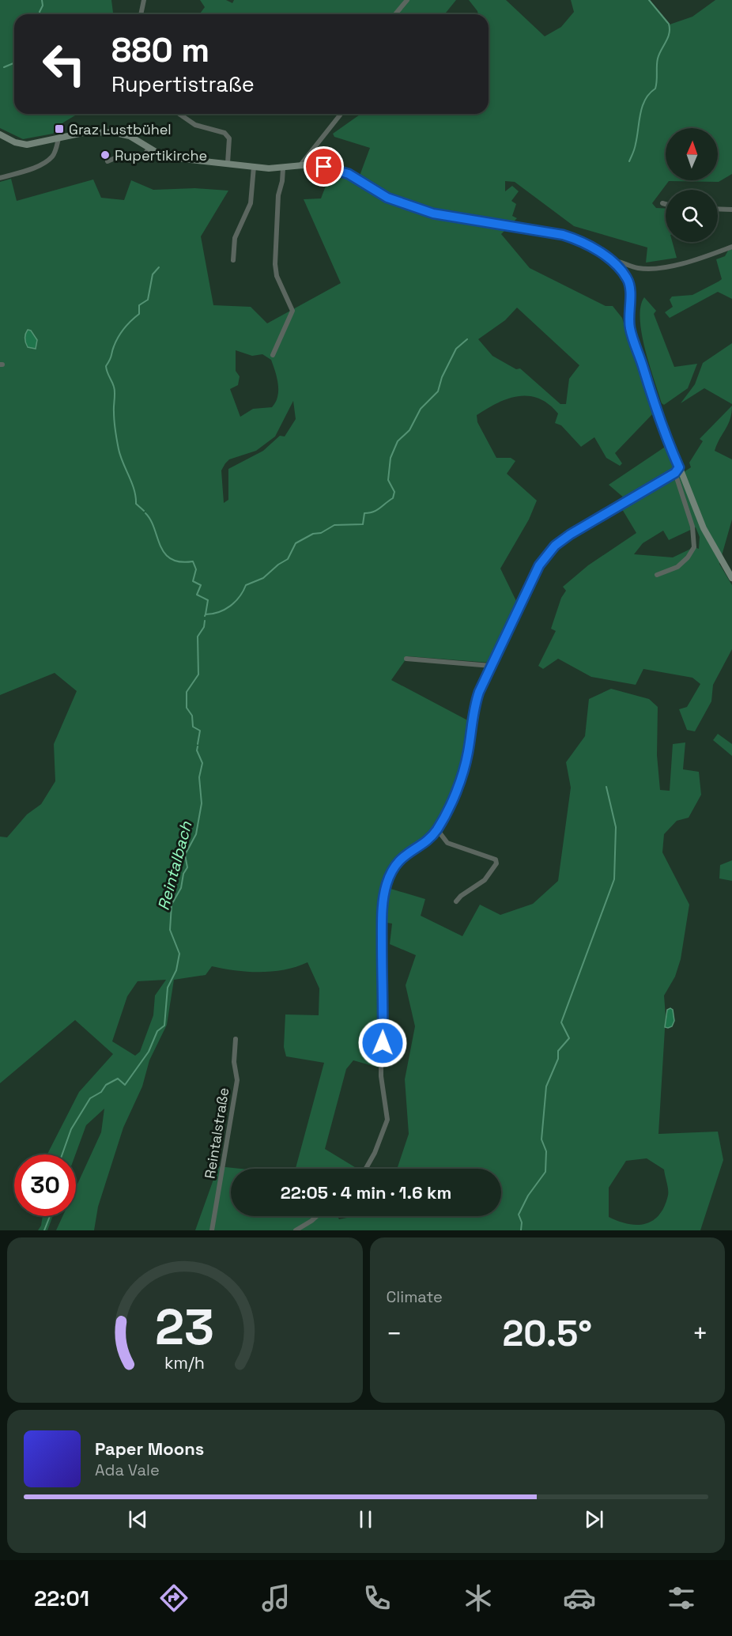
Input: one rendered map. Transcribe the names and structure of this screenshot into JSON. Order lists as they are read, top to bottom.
{
  "streets": {
    "street": ["Reintalstraße"]
  },
  "water": ["Reintalbach"],
  "places": {
    "transit": ["Graz Lustbühel"],
    "other": ["Rupertikirche"]
  },
  "north": "top",
  "page": {
    "turn": ["880 m", "Rupertistraße"],
    "limit": "30",
    "trip": "22:05 · 4 min · 1.6 km",
    "tile": "Climate",
    "heat": ["−", "20.5°", "+"],
    "song": ["Paper Moons", "Ada Vale"],
    "tabs": "22:01",
    "gauge": ["23", "km/h"]
  }
}
